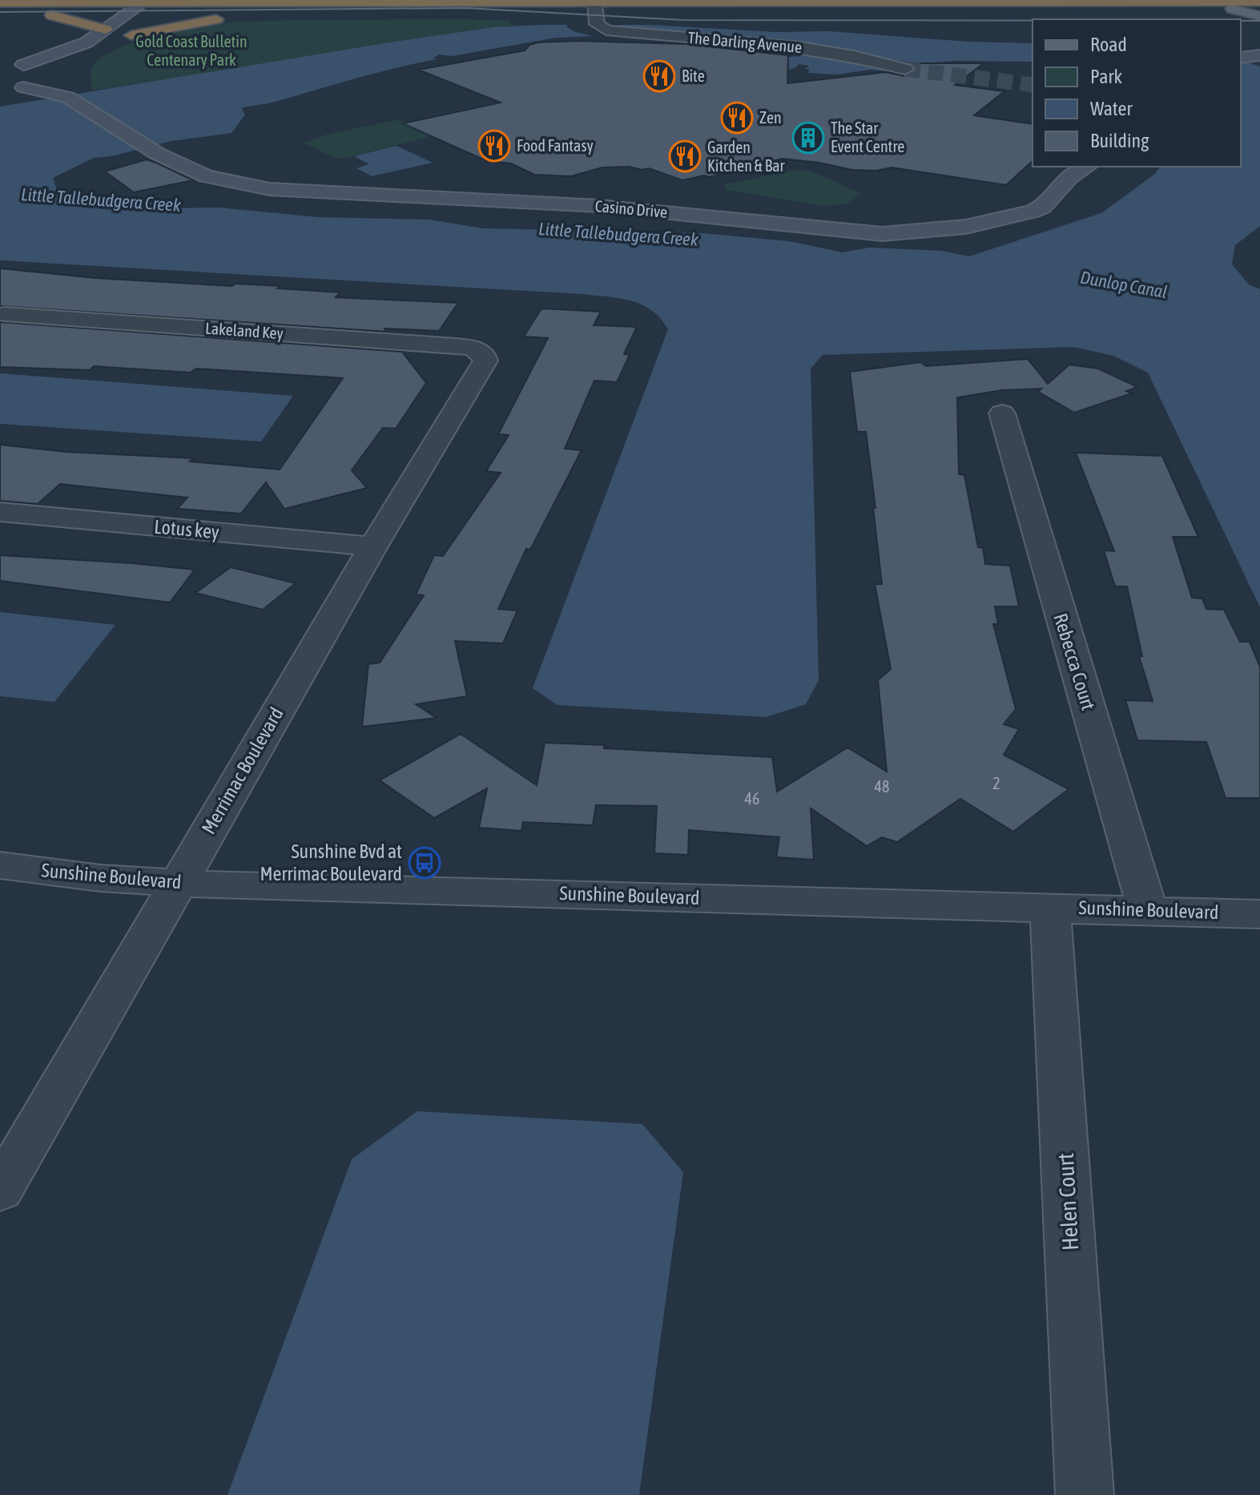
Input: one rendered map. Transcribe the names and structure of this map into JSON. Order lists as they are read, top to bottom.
{
  "streets": {
    "street": [
      "The Darling Avenue",
      "Casino Drive",
      "Lakeland Key",
      "Lotus key",
      "Rebecca Court",
      "Merrimac Boulevard",
      "Sunshine Boulevard",
      "Helen Court"
    ]
  },
  "crossings": [
    ["Lakeland Key", "Merrimac Boulevard"],
    ["Lotus key", "Merrimac Boulevard"],
    ["Rebecca Court", "Sunshine Boulevard"],
    ["Merrimac Boulevard", "Sunshine Boulevard"],
    ["Sunshine Boulevard", "Helen Court"]
  ],
  "water": ["Little Tallebudgera Creek", "Dunlop Canal"],
  "parks": ["Gold Coast Bulletin Centenary Park"],
  "places": {
    "restaurant": [
      "Bite",
      "Zen",
      "Food Fantasy",
      "Garden Kitchen & Bar"
    ],
    "building": ["The Star Event Centre"],
    "bus stop": ["Sunshine Bvd at Merrimac Boulevard"]
  },
  "house_numbers": ["2", "48", "46"],
  "legend": [
    "Road",
    "Park",
    "Water",
    "Building"
  ]
}
